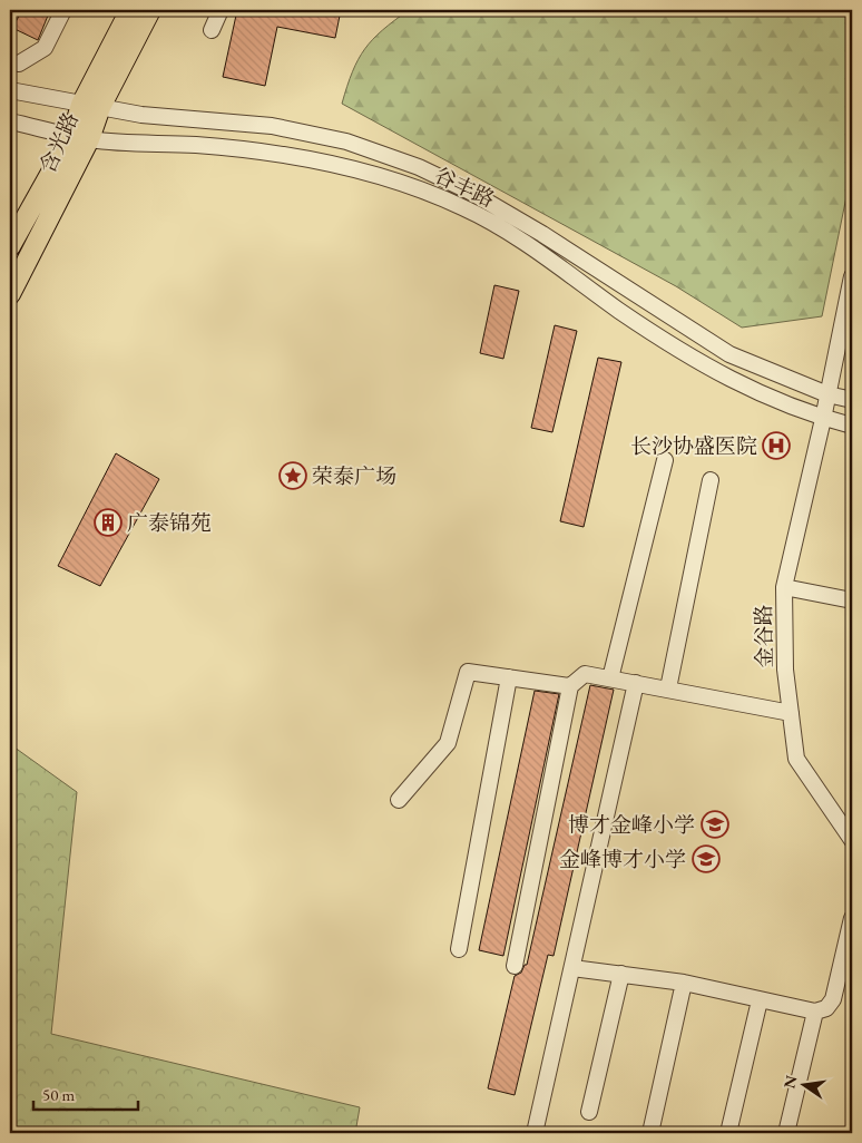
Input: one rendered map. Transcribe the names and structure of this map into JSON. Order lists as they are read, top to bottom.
{
  "streets": {
    "main road": ["含光路"],
    "street": ["谷丰路", "金谷路"]
  },
  "crossings": [
    ["含光路", "谷丰路"],
    ["谷丰路", "金谷路"]
  ],
  "places": {
    "hospital": ["长沙协盛医院"],
    "place": ["荣泰广场"],
    "building": ["广泰锦苑"],
    "school or university": ["博才金峰小学", "金峰博才小学"]
  },
  "scale_bar": "50 m",
  "north": "left"
}
